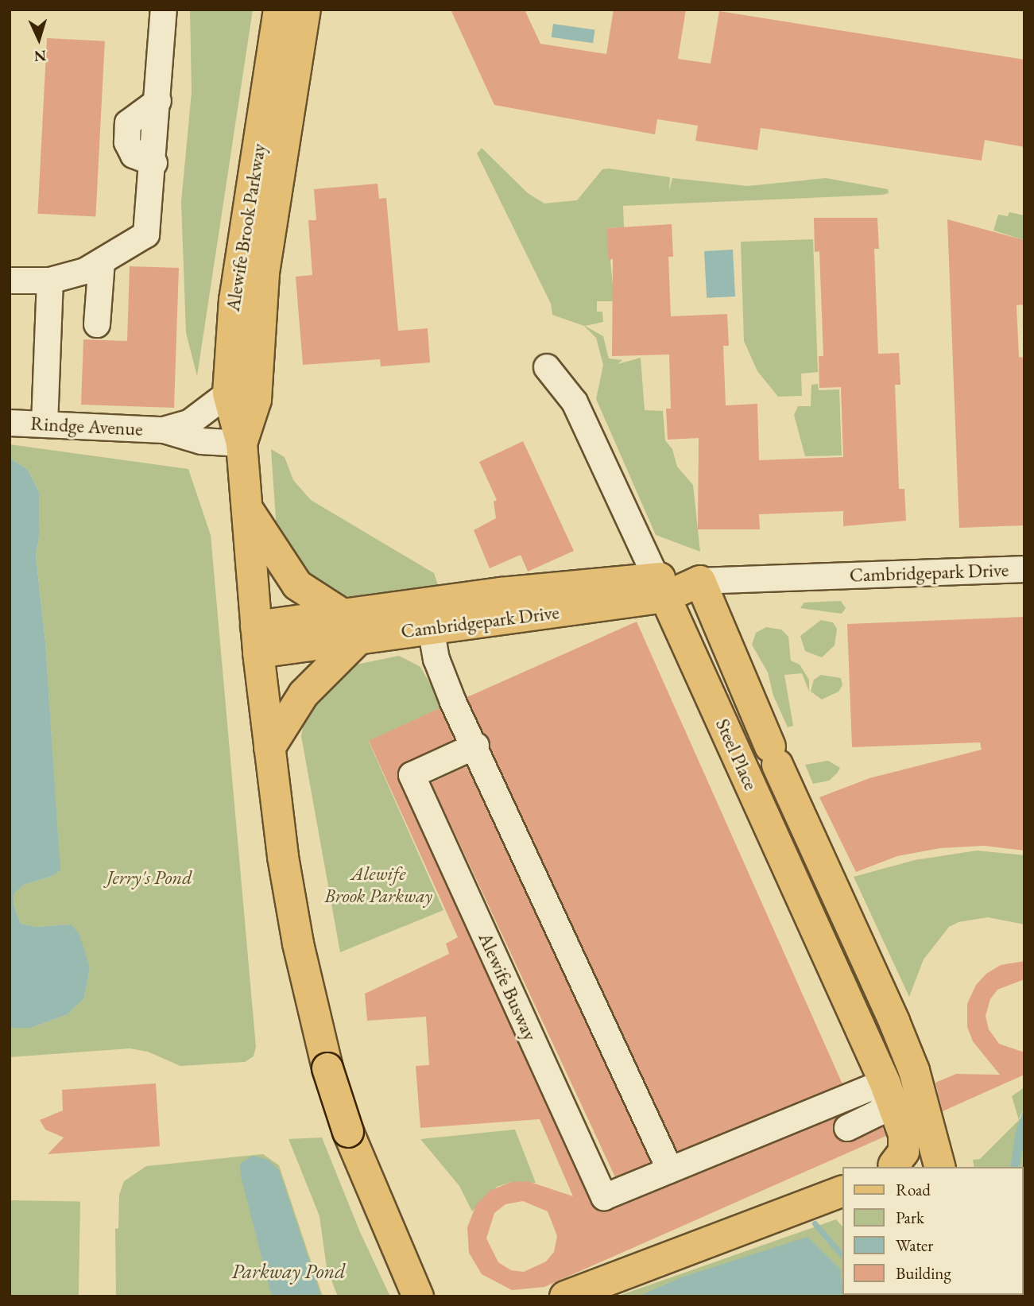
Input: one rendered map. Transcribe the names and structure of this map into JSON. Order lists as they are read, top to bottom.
{
  "streets": {
    "main road": ["Alewife Brook Parkway", "Cambridgepark Drive", "Steel Place"],
    "street": ["Rindge Avenue", "Alewife Busway"]
  },
  "crossings": [
    ["Alewife Brook Parkway", "Rindge Avenue"],
    ["Alewife Brook Parkway", "Cambridgepark Drive"],
    ["Cambridgepark Drive", "Steel Place"],
    ["Steel Place", "Alewife Busway"]
  ],
  "water": ["Parkway Pond"],
  "parks": ["Alewife Brook Parkway", "Jerry's Pond"],
  "legend": [
    "Road",
    "Park",
    "Water",
    "Building"
  ],
  "north": "bottom"
}
